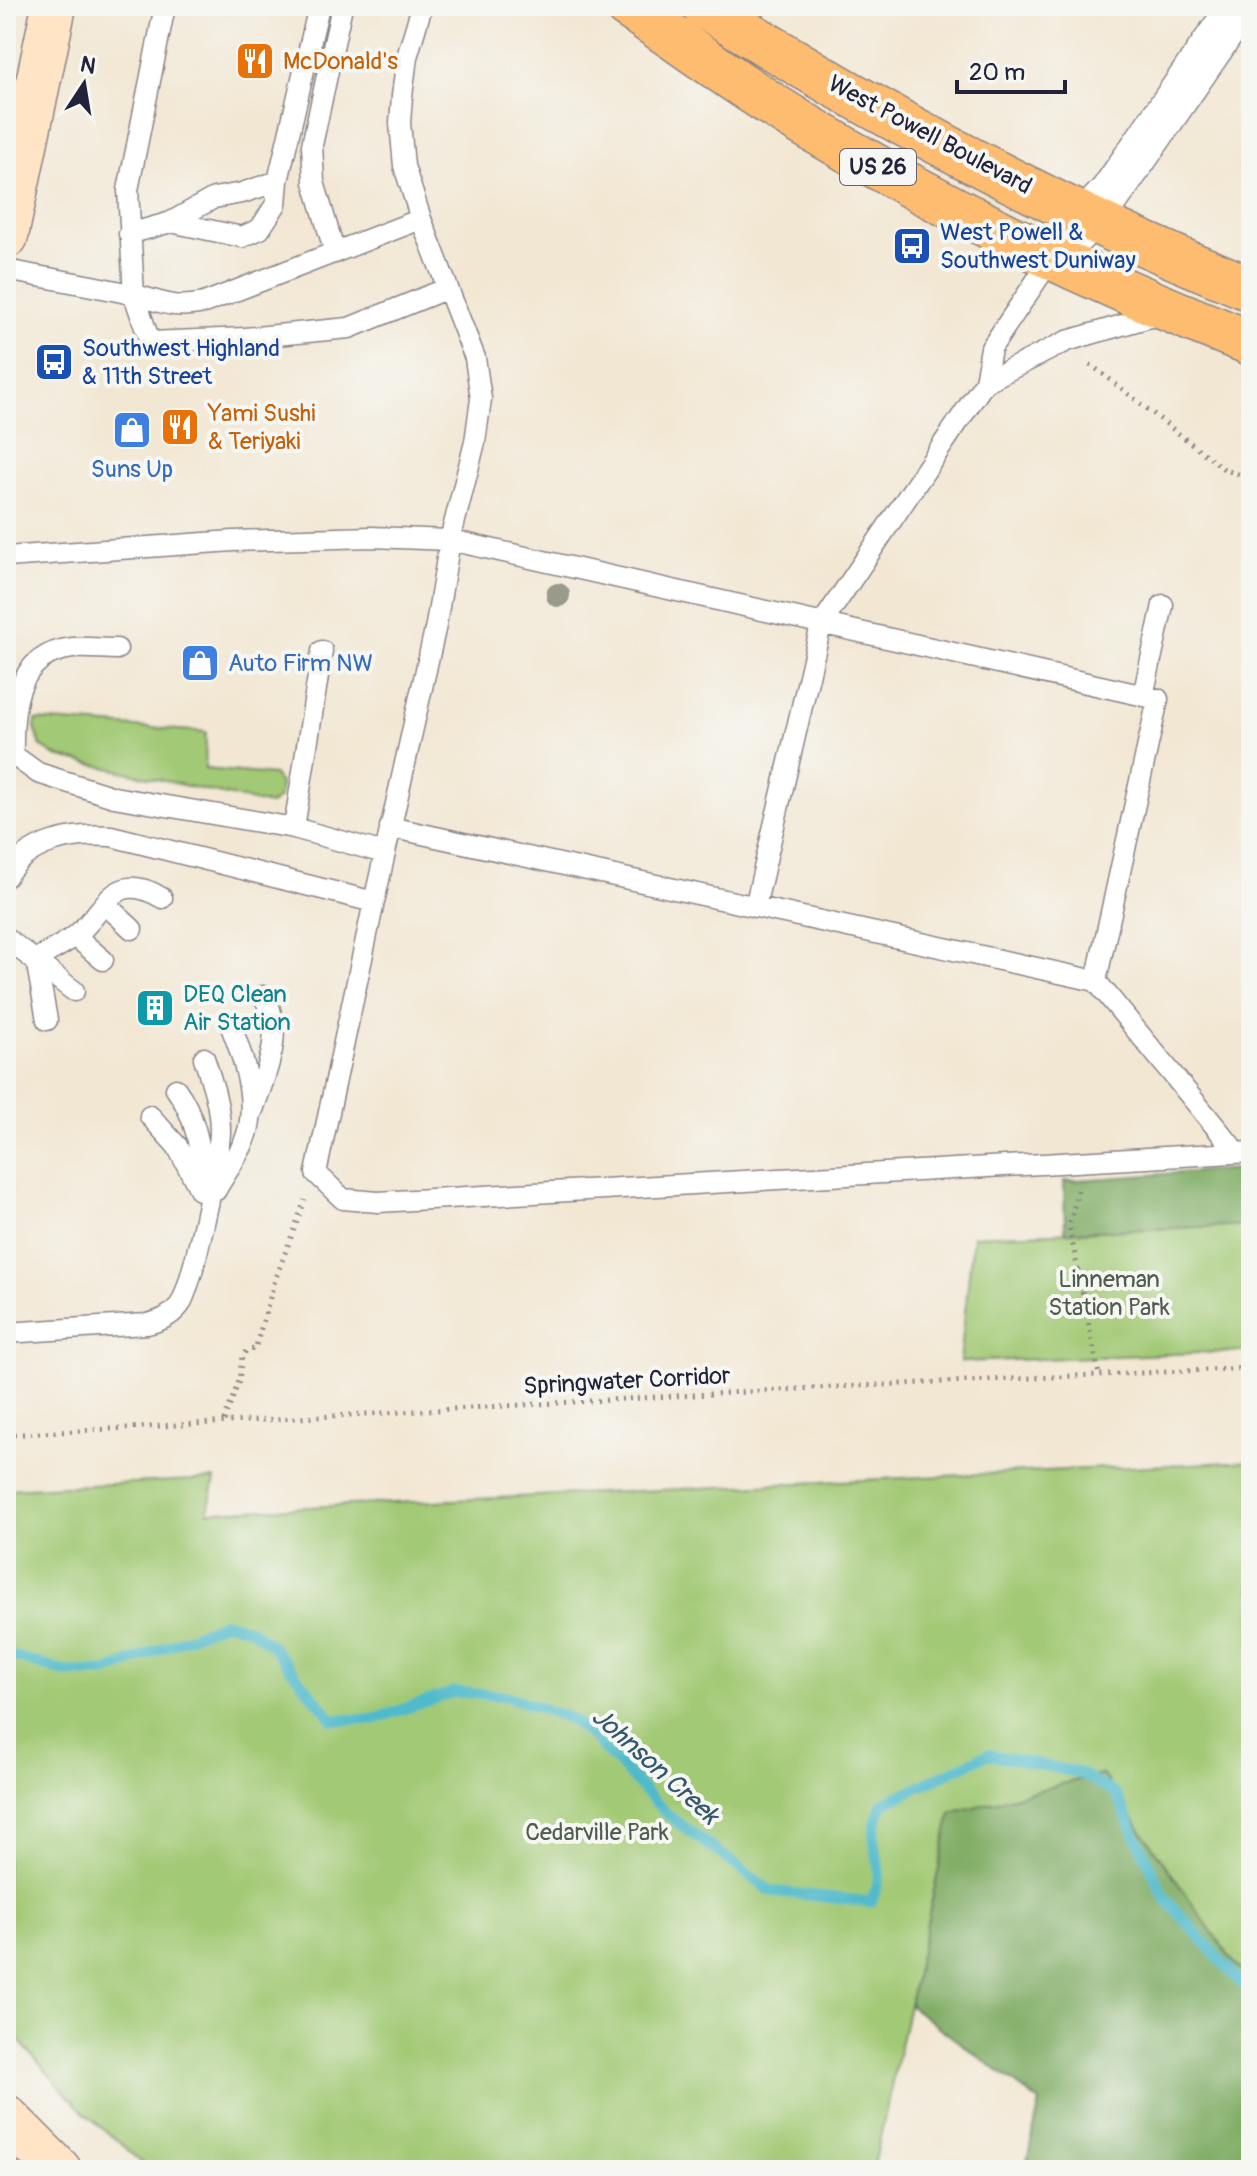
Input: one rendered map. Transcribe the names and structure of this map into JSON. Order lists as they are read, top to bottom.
{
  "streets": {
    "main road": ["West Powell Boulevard", "US 26"],
    "path": ["Springwater Corridor"]
  },
  "water": ["Johnson Creek"],
  "parks": ["Linneman Station Park", "Cedarville Park"],
  "places": {
    "restaurant": ["McDonald's", "Yami Sushi & Teriyaki"],
    "bus stop": ["West Powell & Southwest Duniway", "Southwest Highland & 11th Street"],
    "shop": ["Suns Up", "Auto Firm NW"],
    "building": ["DEQ Clean Air Station"]
  },
  "scale_bar": "20 m",
  "north": "top"
}
